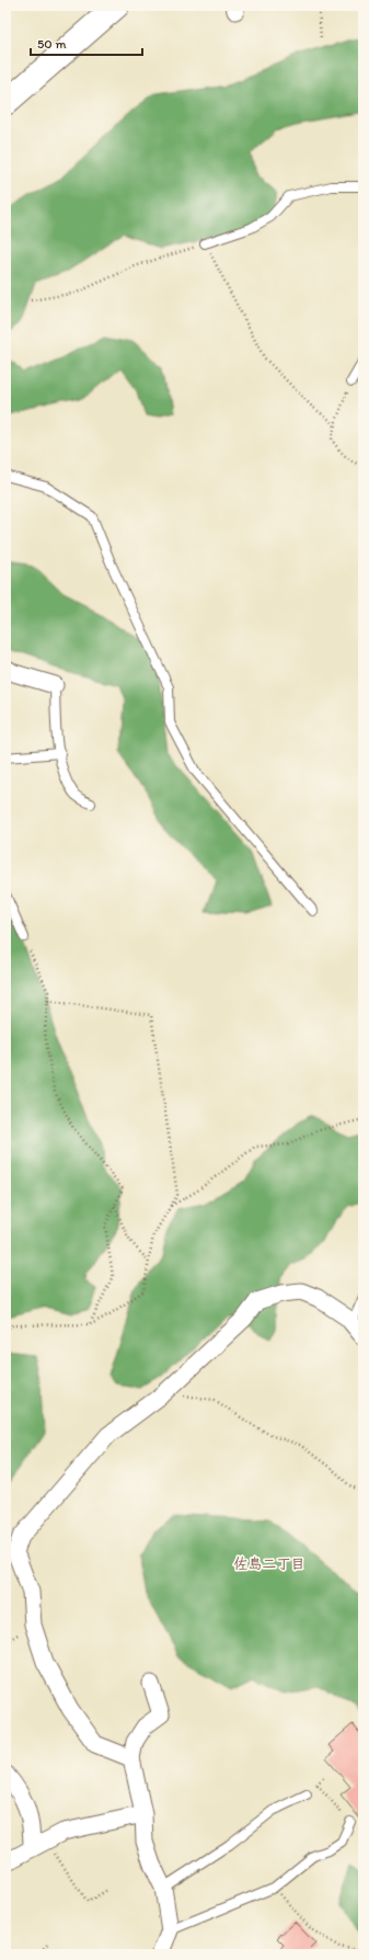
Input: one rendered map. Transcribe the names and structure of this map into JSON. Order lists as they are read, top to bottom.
{
  "districts": ["佐島二丁目"],
  "scale_bar": "50 m"
}
